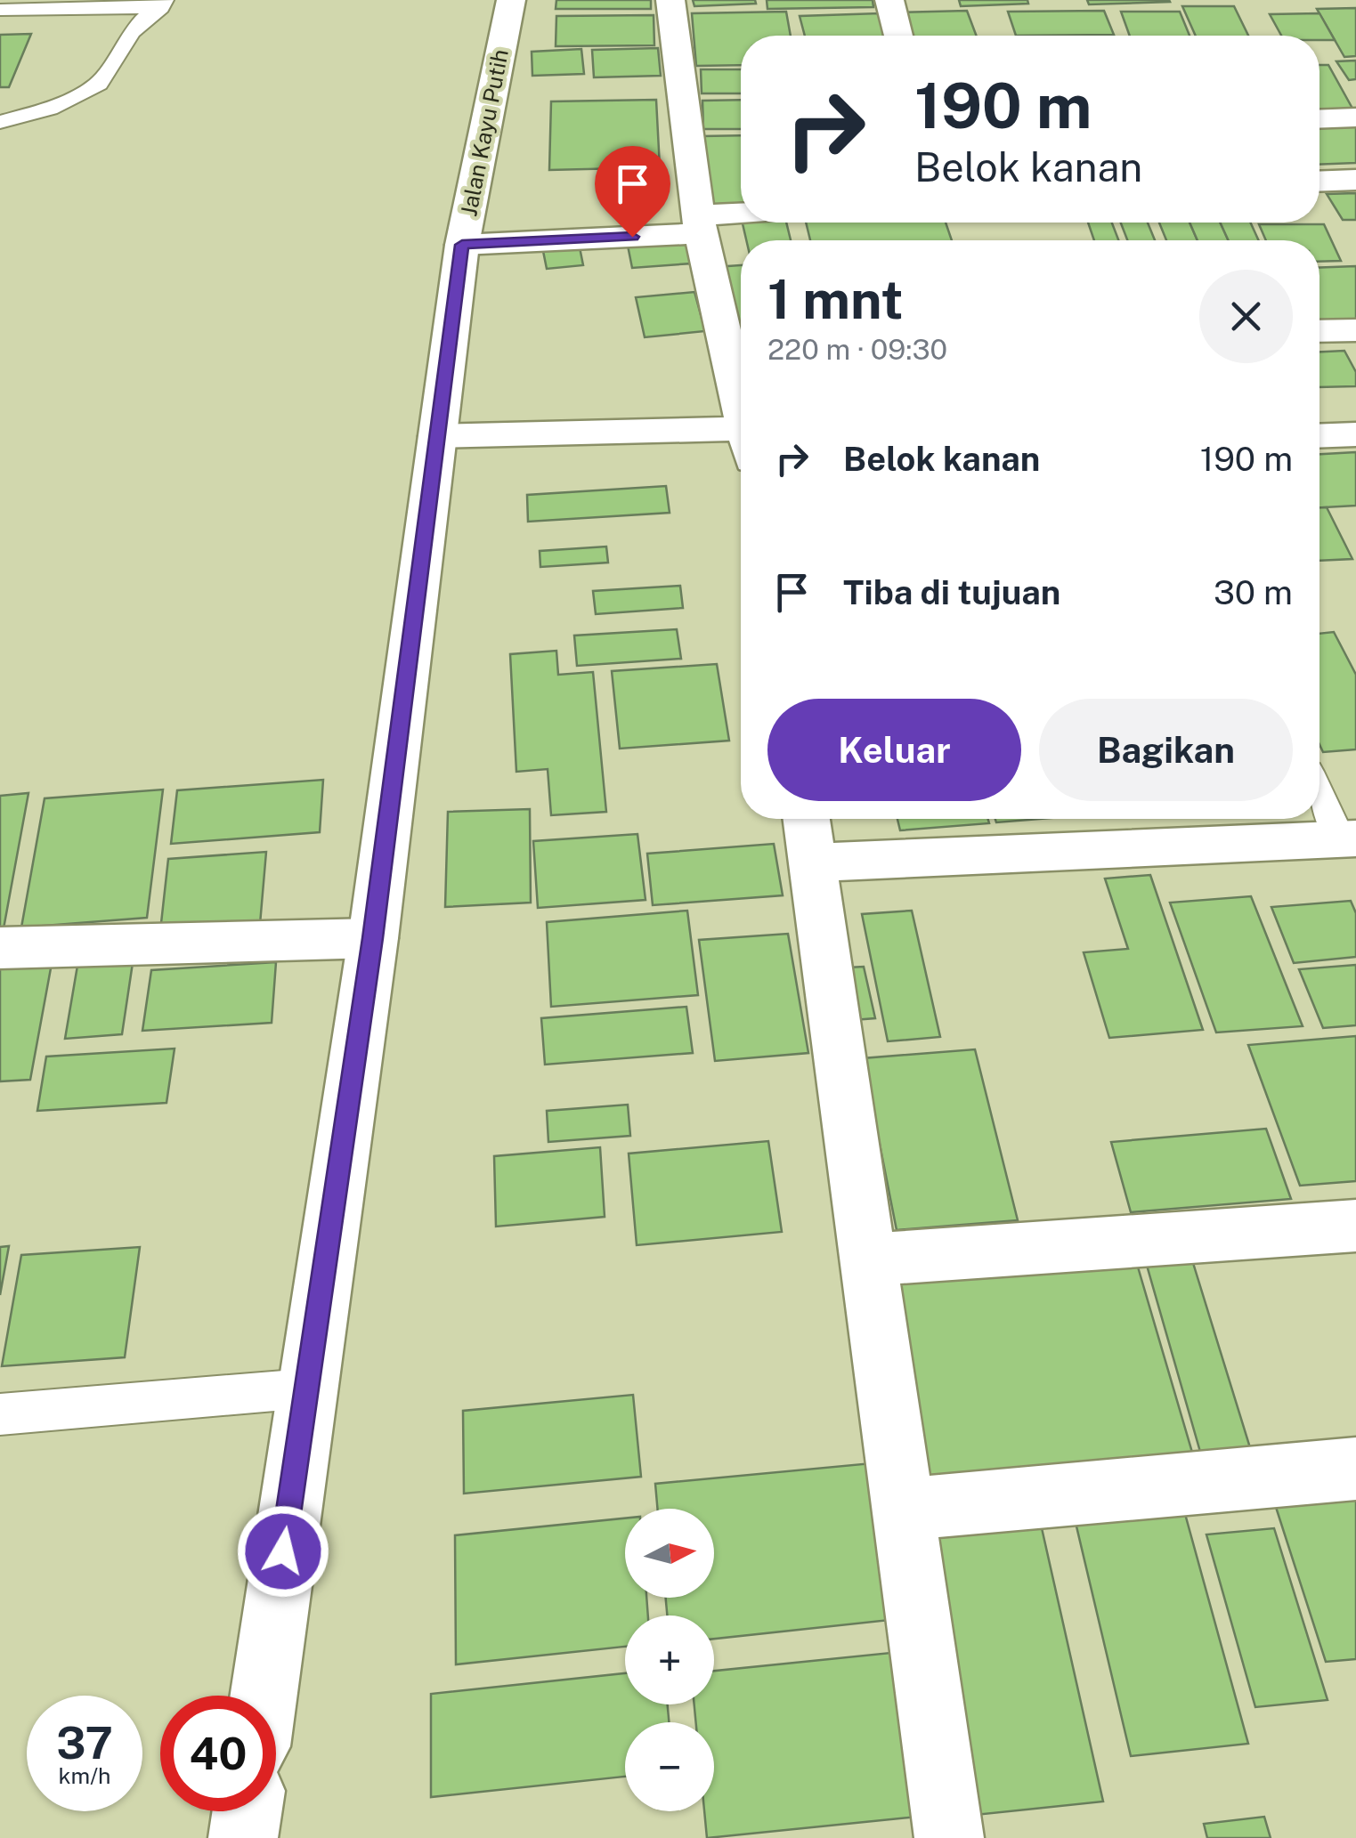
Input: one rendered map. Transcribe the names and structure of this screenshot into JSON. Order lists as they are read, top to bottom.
{
  "streets": {
    "street": ["Jalan Kayu Putih"]
  },
  "north": "right",
  "page": {
    "turn": ["190 m", "Belok kanan"],
    "heading": ["1 mnt", "220 m · 09:30"],
    "list": [
      {
        "name": "Belok kanan",
        "value": "190 m"
      },
      {
        "name": "Tiba di tujuan",
        "value": "30 m"
      }
    ],
    "buttons": ["Keluar", "Bagikan"],
    "map_buttons": ["+", "−"],
    "speed": "37 km/h",
    "limit": "40"
  }
}
